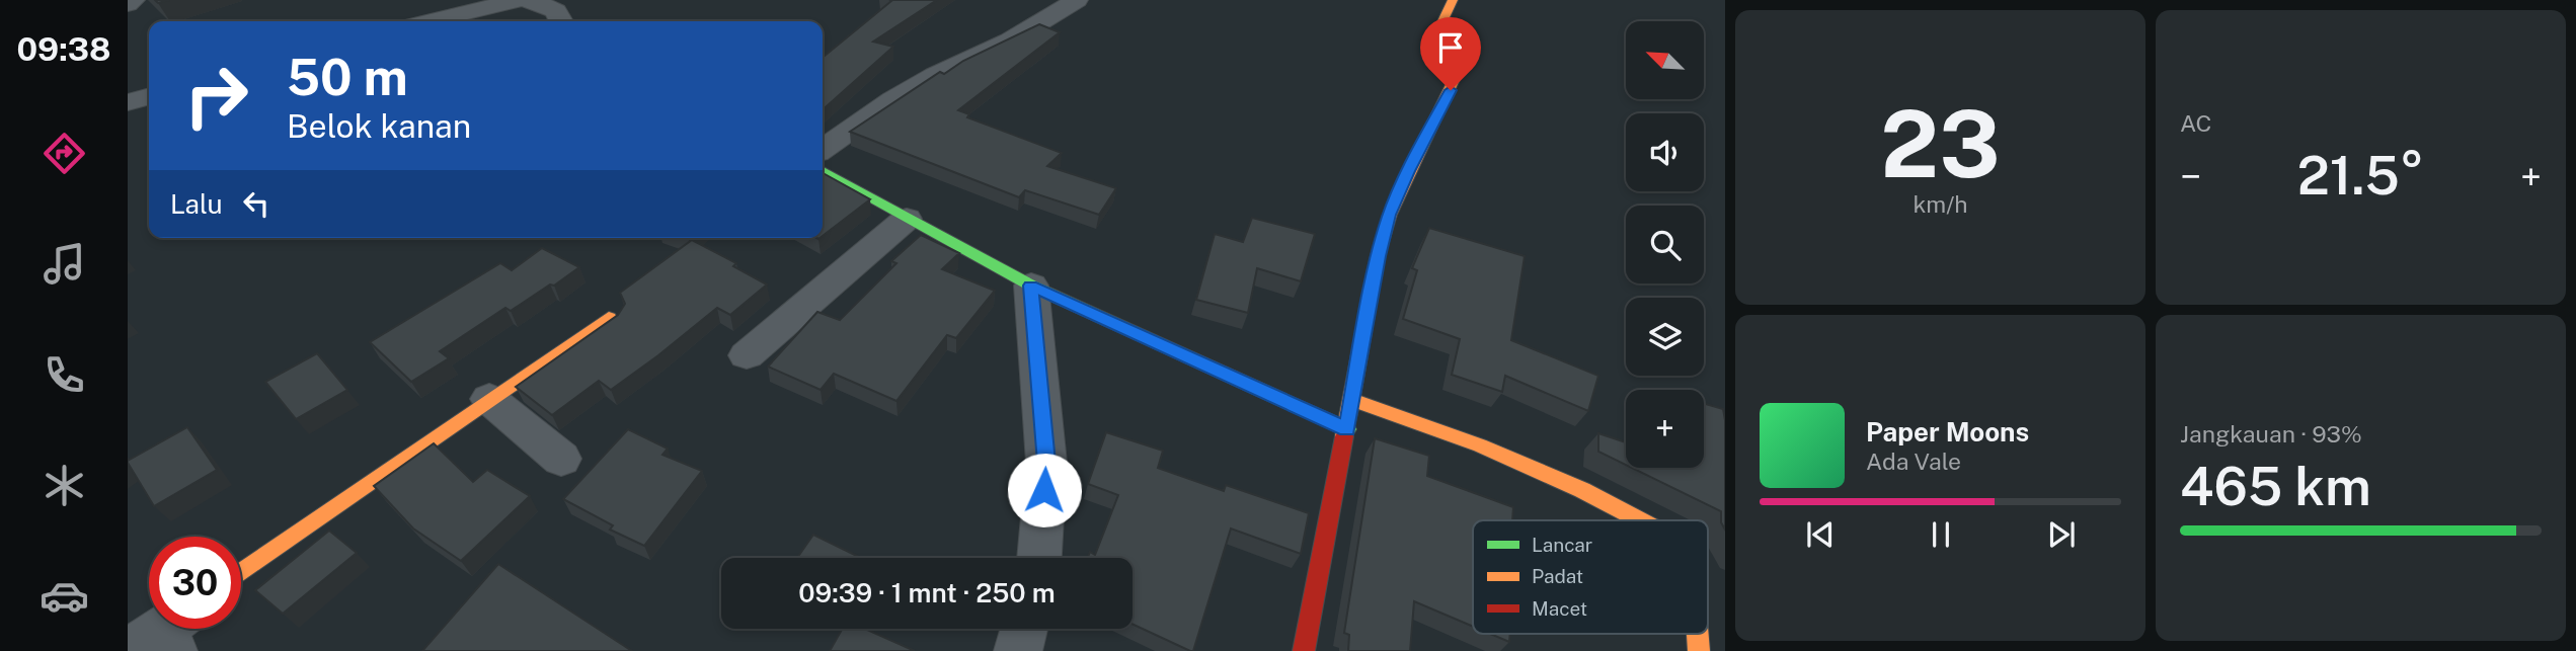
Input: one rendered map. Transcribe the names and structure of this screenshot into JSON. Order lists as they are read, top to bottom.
{
  "legend": ["Lancar", "Padat", "Macet"],
  "north": "top left",
  "page": {
    "tabs": "09:38",
    "tile": [
      ["23", "km/h"],
      "AC",
      ["Jangkauan · 93%", "465 km"]
    ],
    "map_buttons": "+",
    "turn": ["50 m", "Belok kanan"],
    "heat": ["−", "21.5°", "+"],
    "then": "Lalu",
    "song": ["Paper Moons", "Ada Vale"],
    "limit": "30",
    "trip": "09:39 · 1 mnt · 250 m"
  }
}
